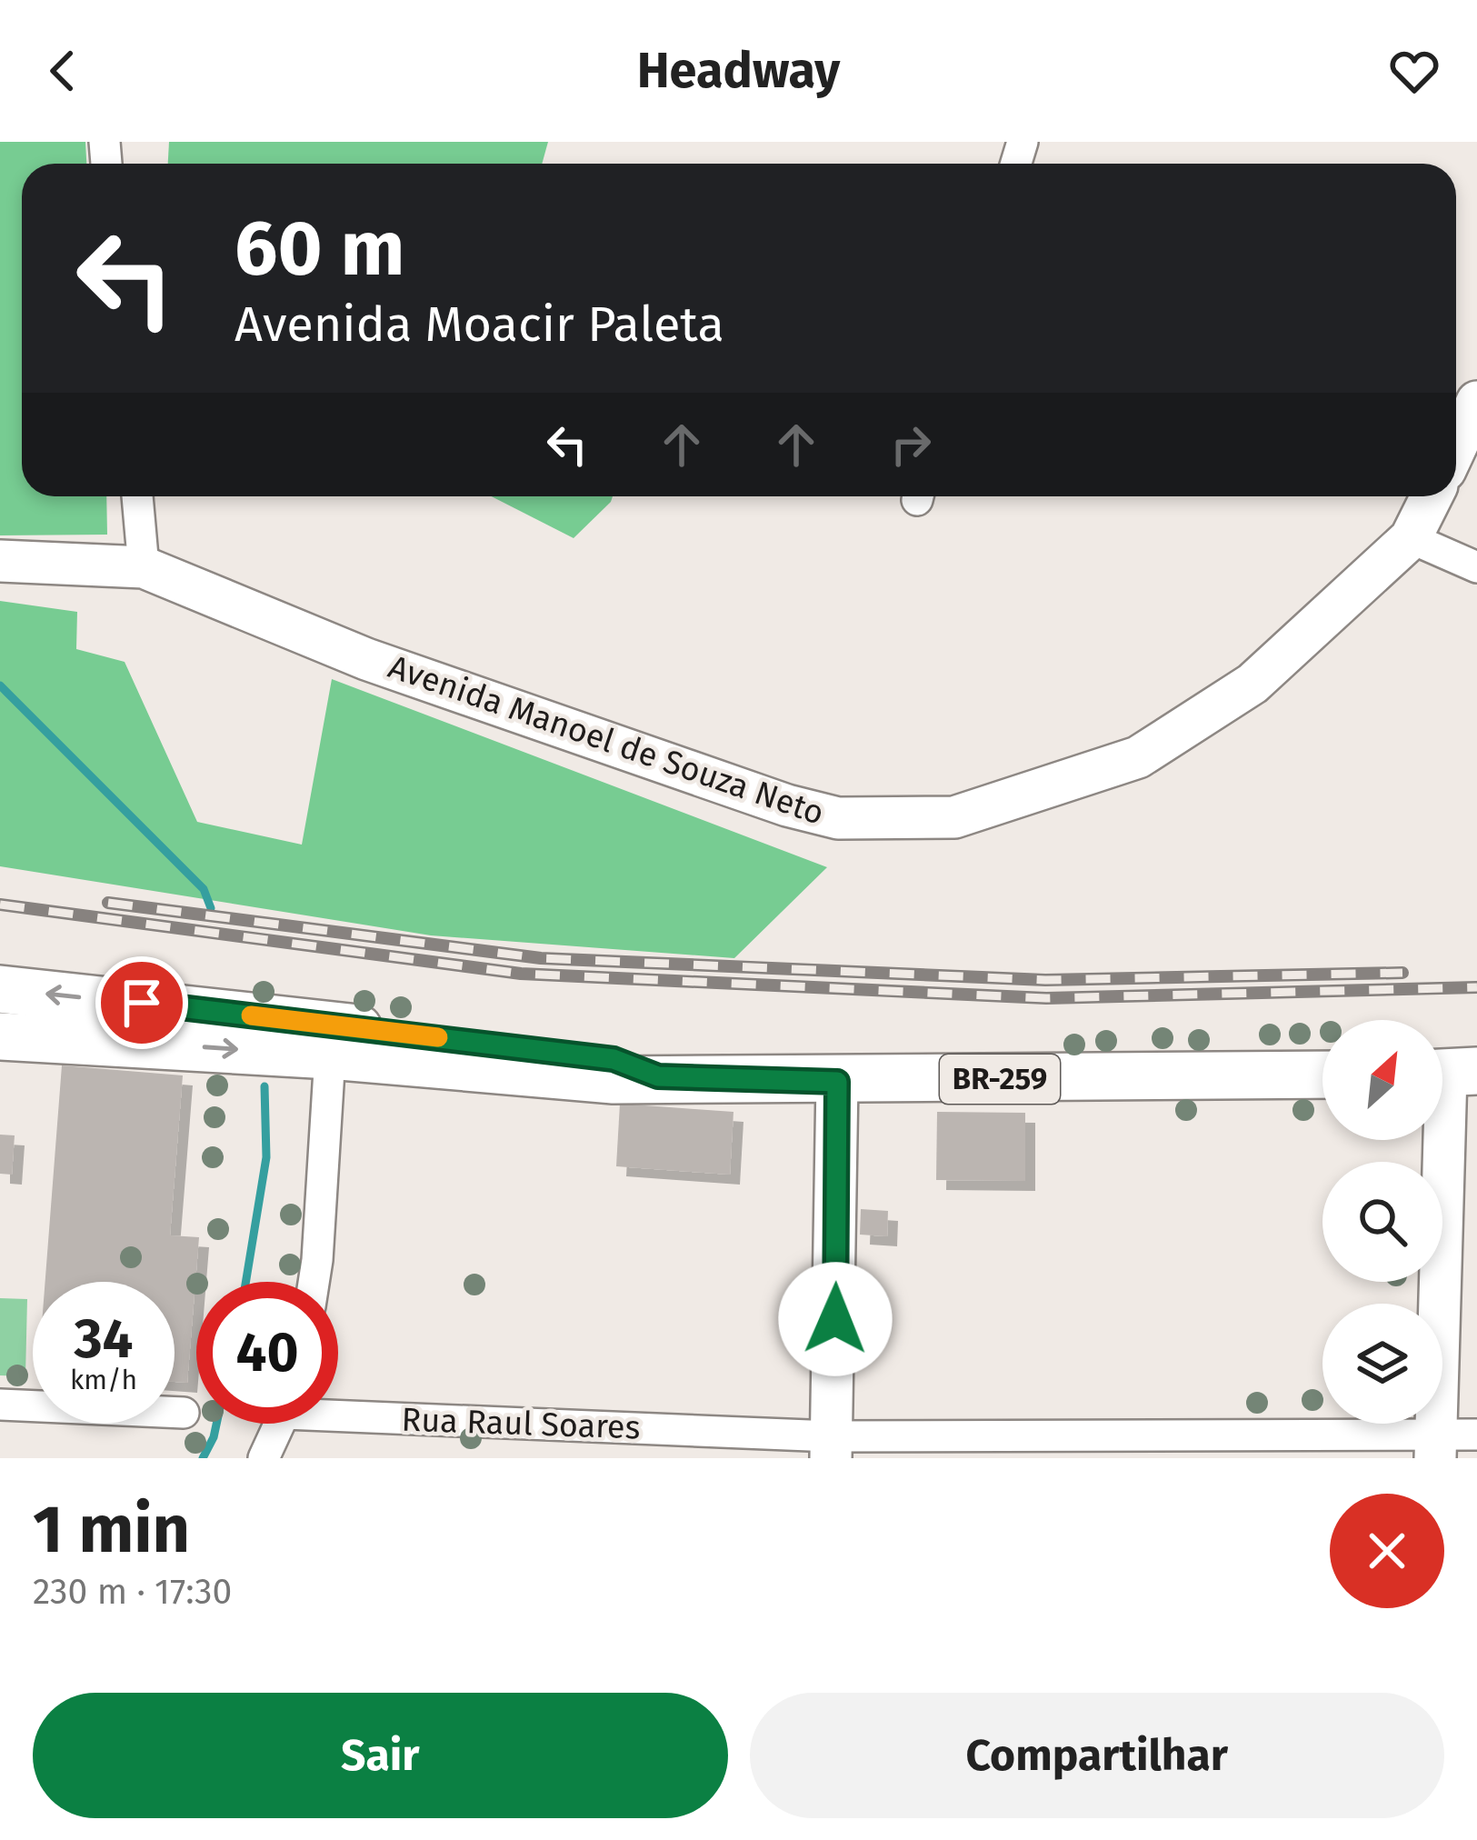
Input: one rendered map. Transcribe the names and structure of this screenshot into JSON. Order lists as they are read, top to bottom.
{
  "streets": {
    "main road": ["BR-259"],
    "street": ["Avenida Manoel de Souza Neto", "Rua Raul Soares"]
  },
  "north": "top right",
  "page": {
    "header": "Headway",
    "turn": ["60 m", "Avenida Moacir Paleta"],
    "speed": "34 km/h",
    "limit": "40",
    "heading": ["1 min", "230 m · 17:30"],
    "buttons": ["Sair", "Compartilhar"]
  }
}
